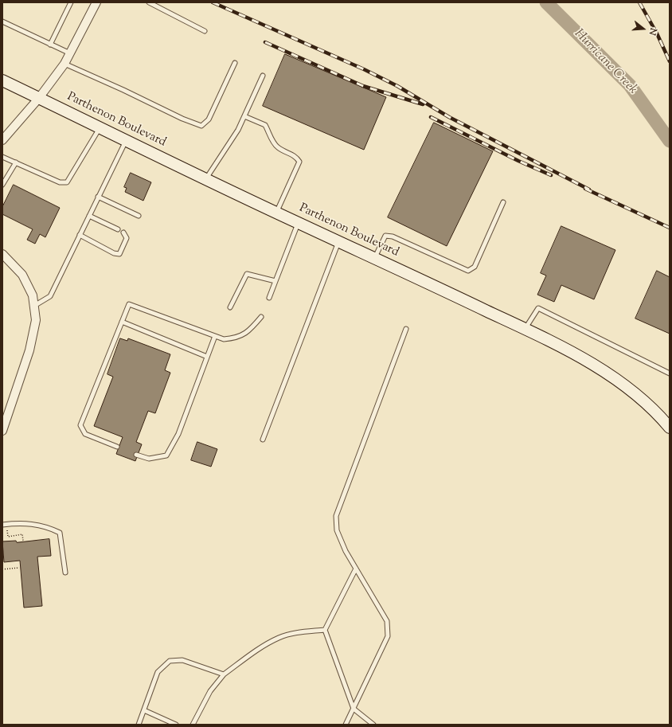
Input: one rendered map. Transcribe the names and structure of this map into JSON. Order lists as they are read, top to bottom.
{
  "streets": {
    "main road": ["Parthenon Boulevard"]
  },
  "water": ["Hurricane Creek"],
  "north": "right"
}
